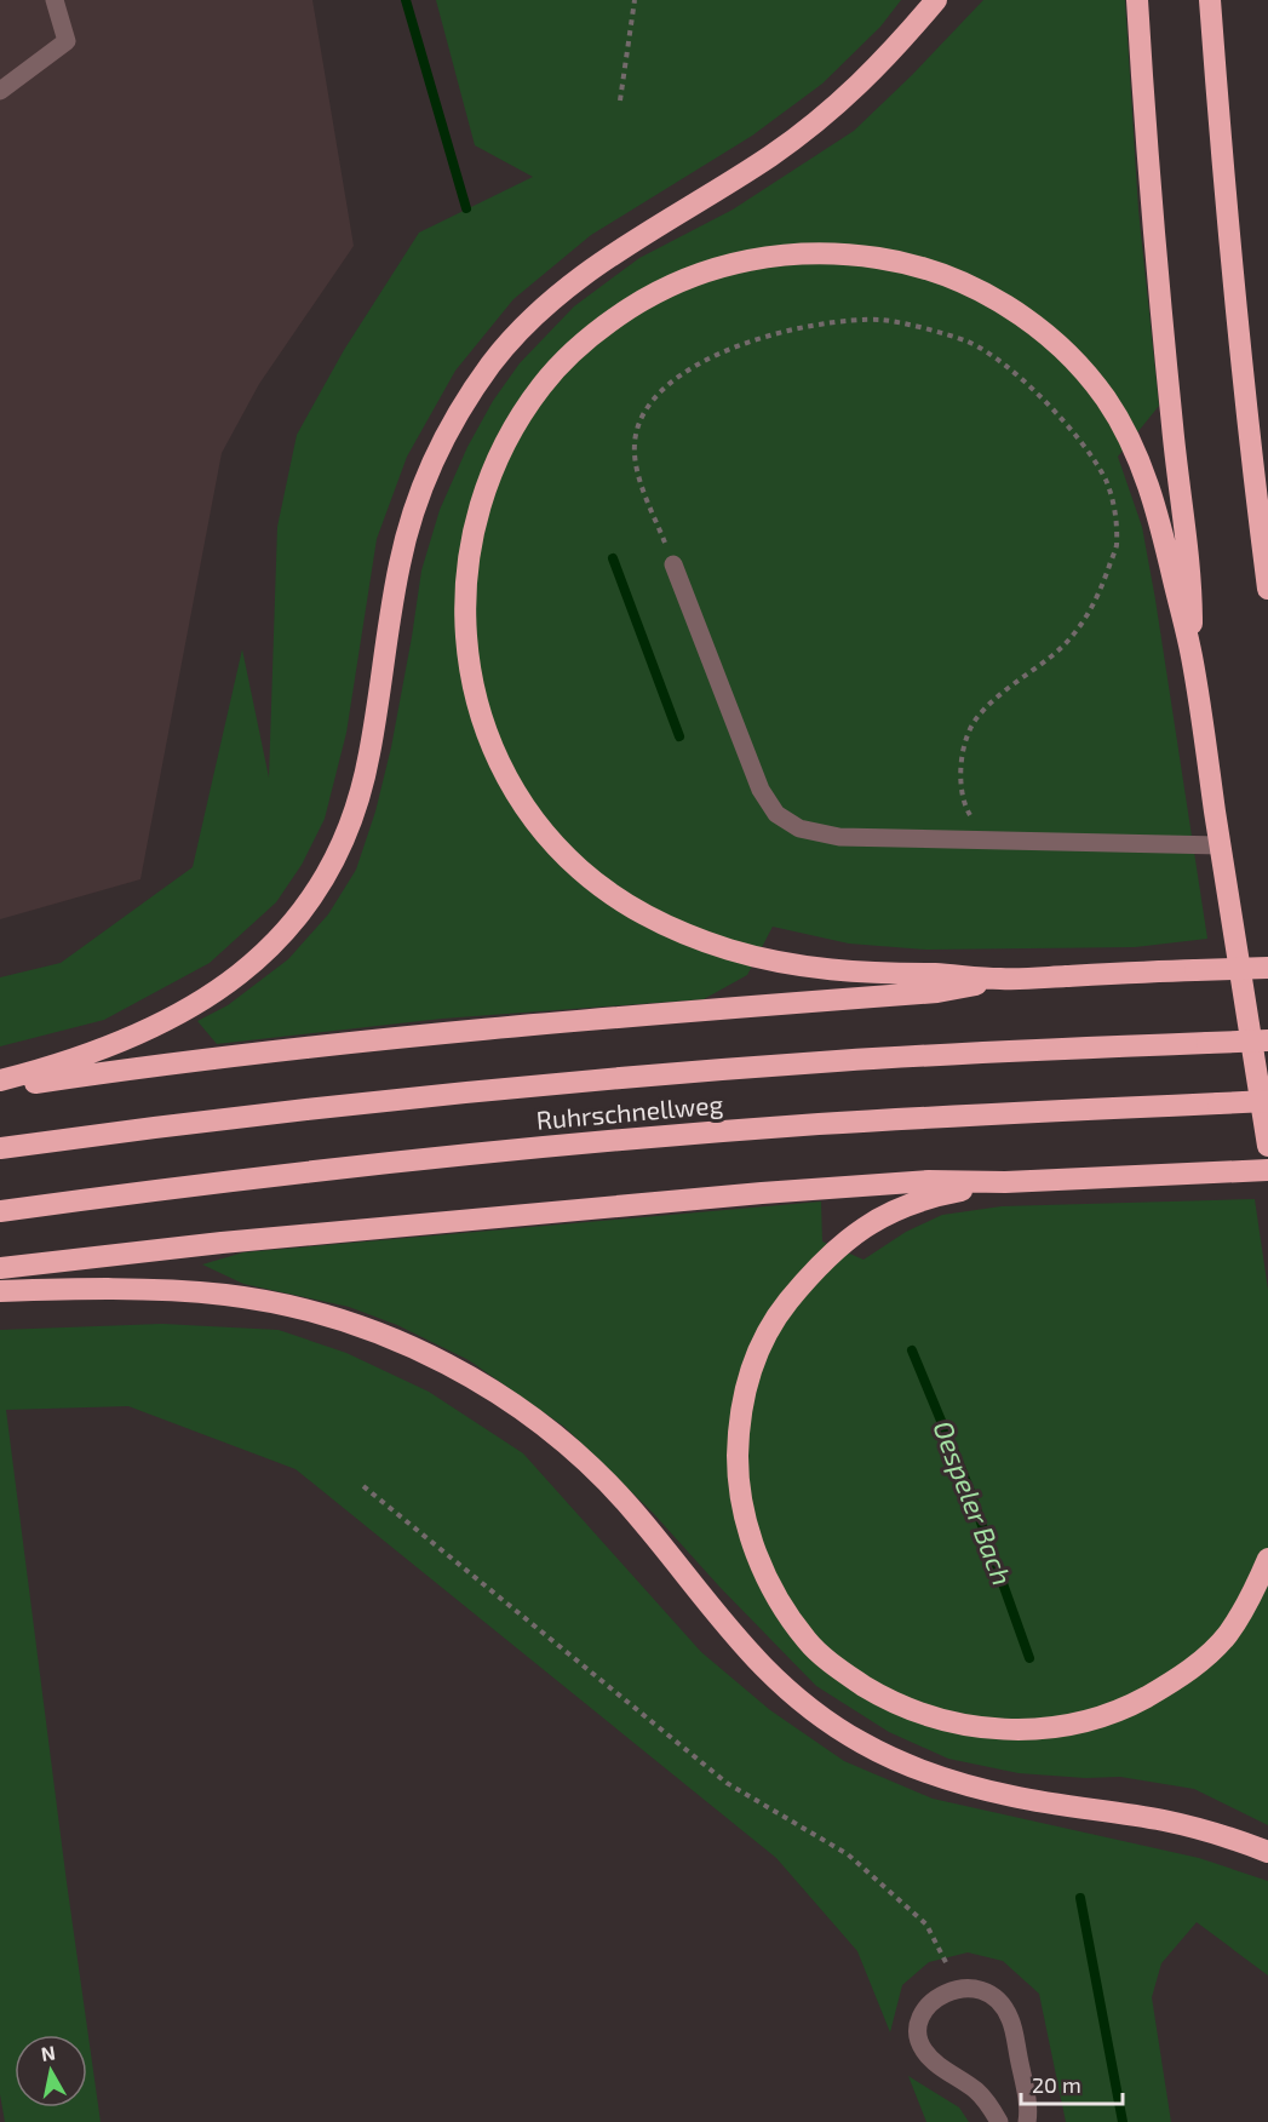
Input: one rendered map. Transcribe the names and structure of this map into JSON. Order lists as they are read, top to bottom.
{
  "streets": {
    "highway": ["Ruhrschnellweg"]
  },
  "water": ["Oespeler Bach"],
  "scale_bar": "20 m",
  "north": "top"
}
